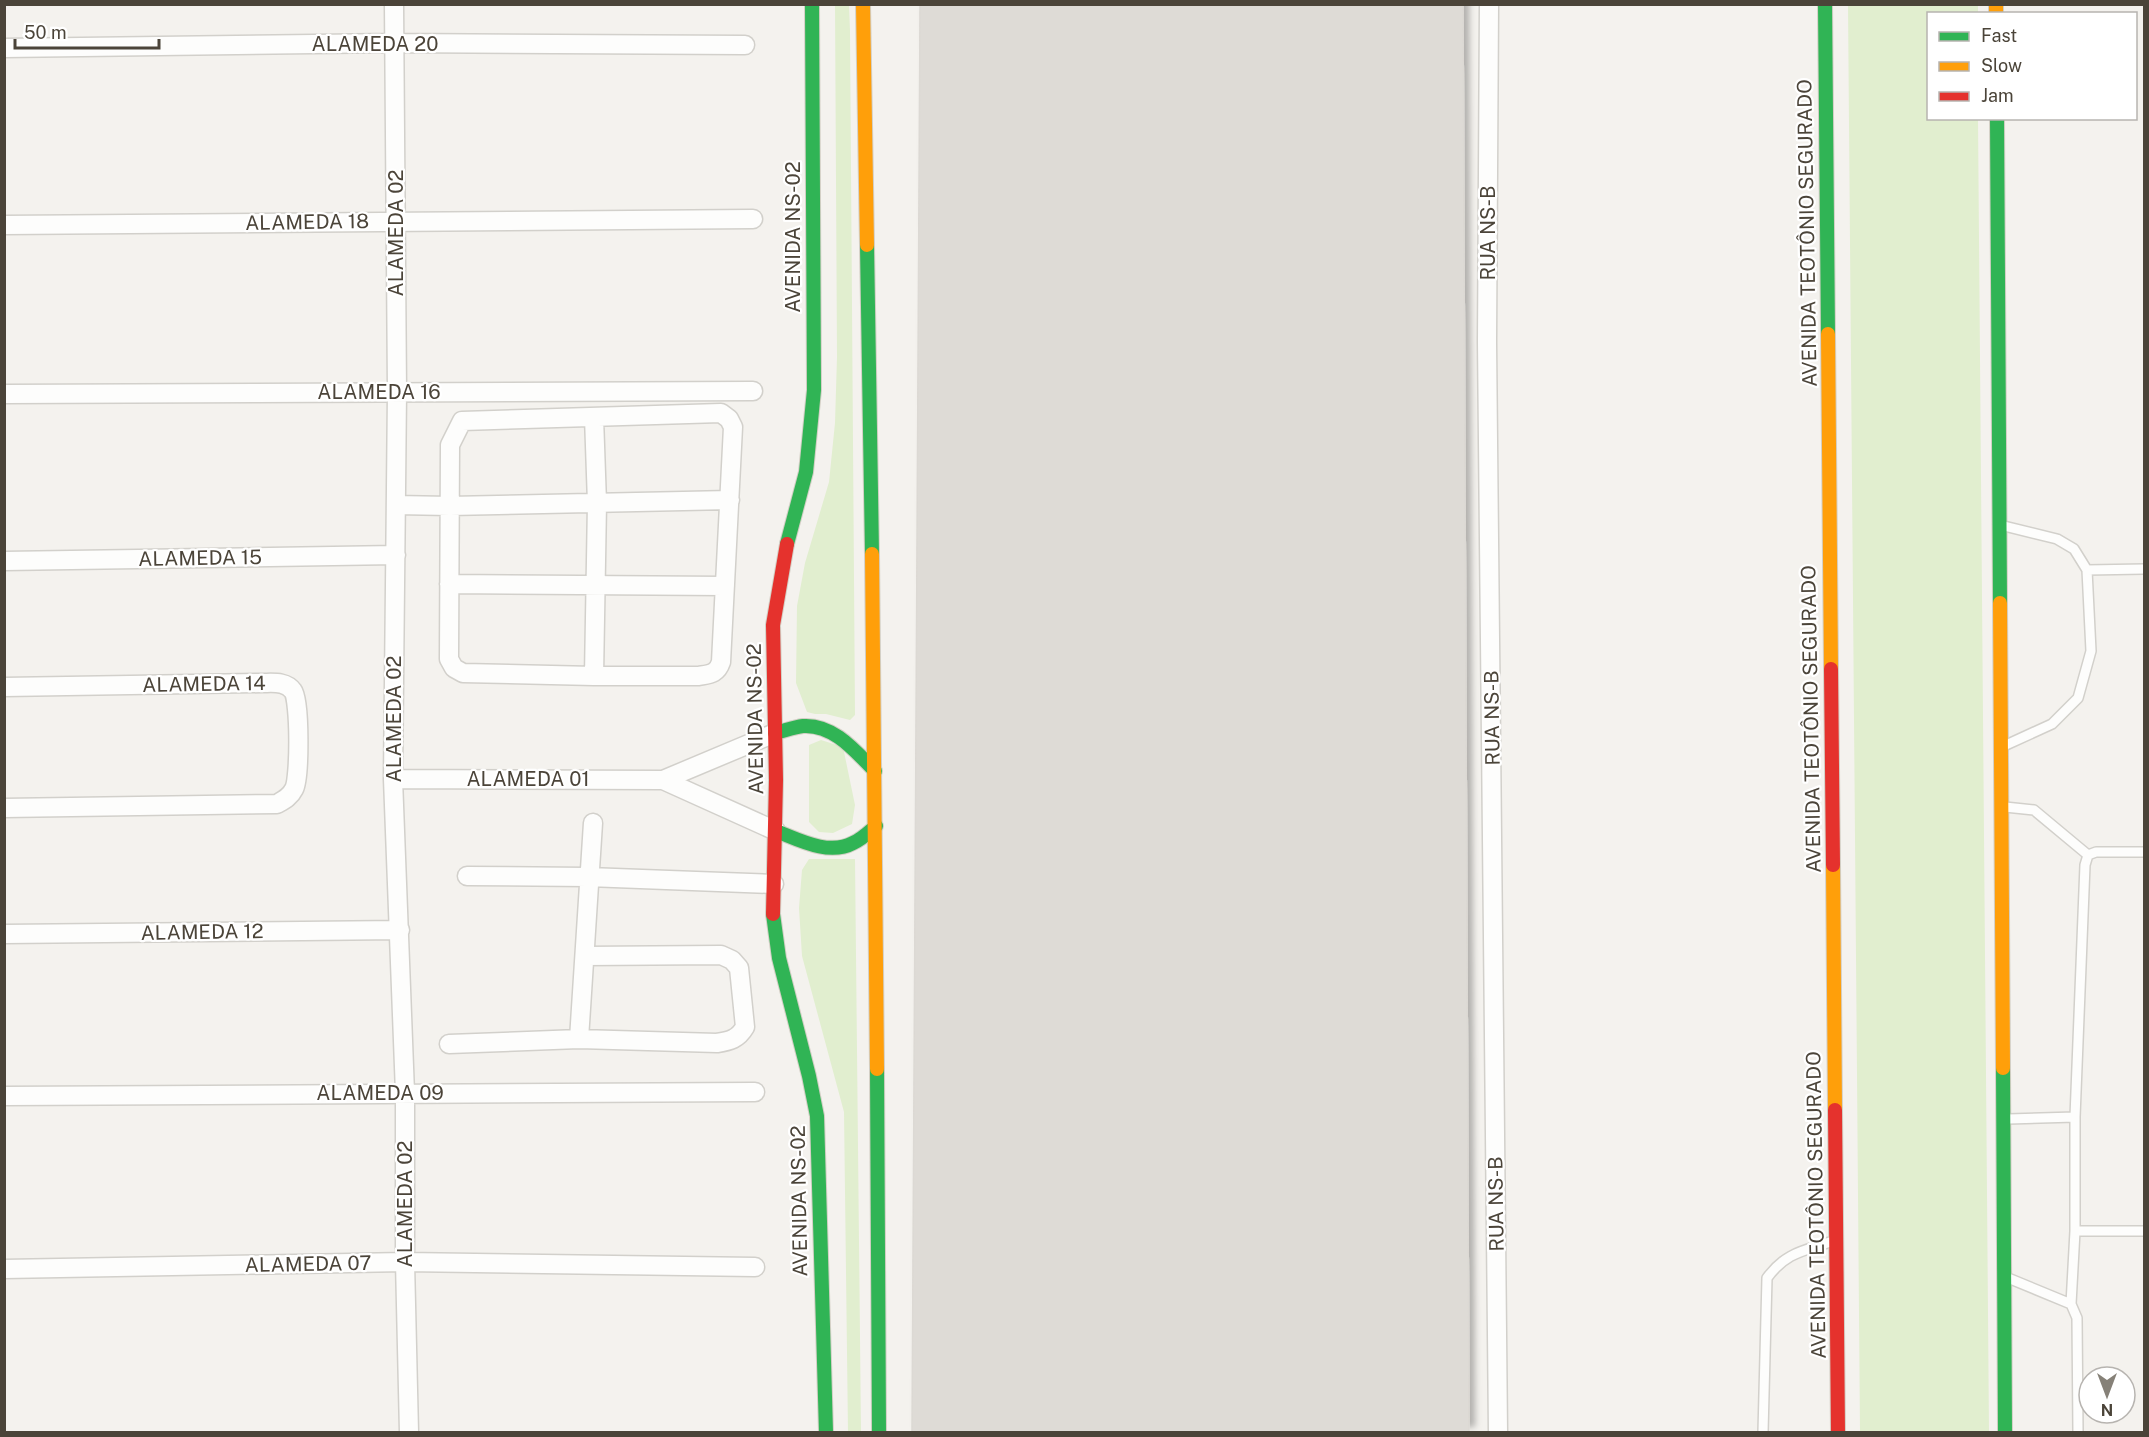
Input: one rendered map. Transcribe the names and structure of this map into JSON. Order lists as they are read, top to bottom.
{
  "streets": {
    "street": [
      "ALAMEDA 20",
      "ALAMEDA 18",
      "ALAMEDA 02",
      "RUA NS-B",
      "AVENIDA TEOTÔNIO SEGURADO",
      "AVENIDA NS-02",
      "ALAMEDA 16",
      "ALAMEDA 15",
      "ALAMEDA 14",
      "ALAMEDA 01",
      "ALAMEDA 12",
      "ALAMEDA 09",
      "ALAMEDA 07"
    ]
  },
  "crossings": [
    ["ALAMEDA 20", "ALAMEDA 02"],
    ["ALAMEDA 18", "ALAMEDA 02"],
    ["ALAMEDA 02", "ALAMEDA 16"],
    ["ALAMEDA 02", "ALAMEDA 15"],
    ["ALAMEDA 02", "ALAMEDA 01"],
    ["ALAMEDA 02", "ALAMEDA 12"],
    ["ALAMEDA 02", "ALAMEDA 09"],
    ["ALAMEDA 02", "ALAMEDA 07"],
    ["AVENIDA NS-02", "ALAMEDA 01"]
  ],
  "legend": ["Fast", "Slow", "Jam"],
  "scale_bar": "50 m",
  "north": "bottom"
}
